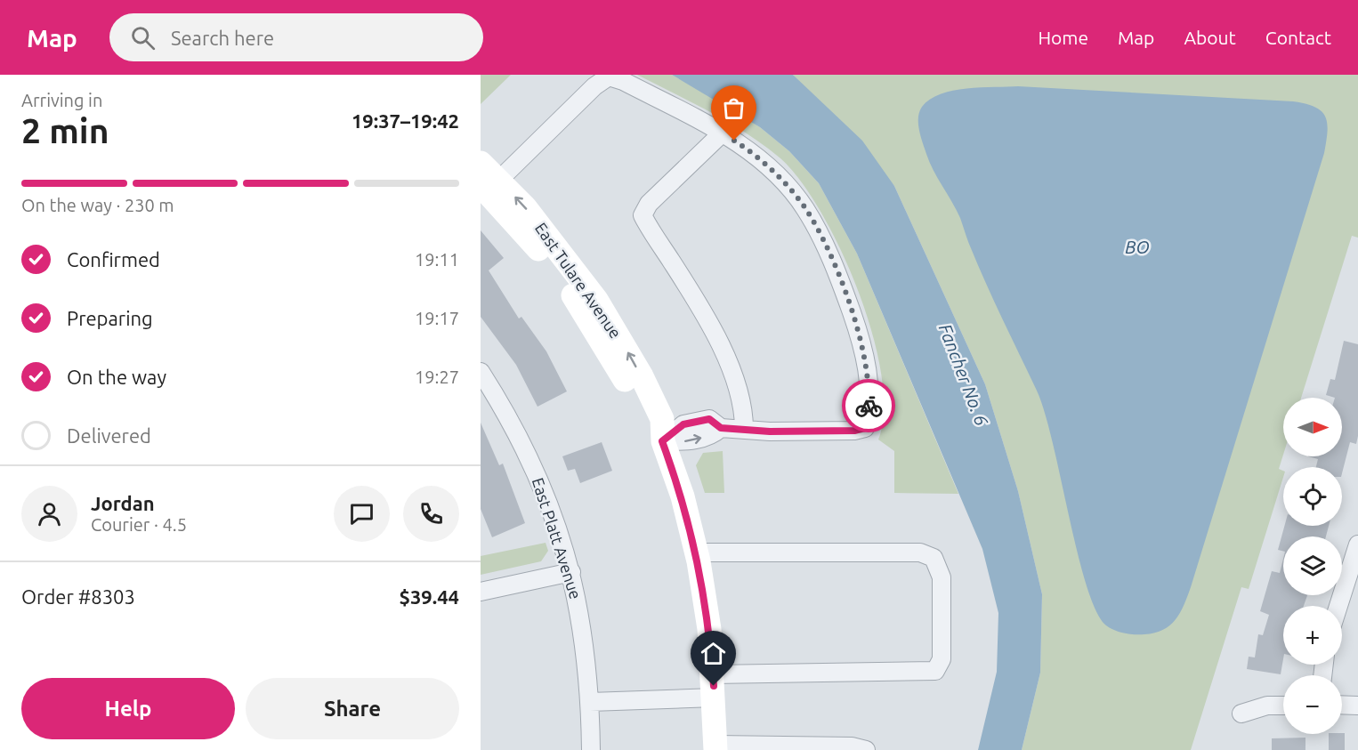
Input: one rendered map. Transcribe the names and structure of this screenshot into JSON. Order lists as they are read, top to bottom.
{
  "streets": {
    "street": ["East Tulare Avenue", "East Platt Avenue"]
  },
  "water": ["BO", "Fancher No. 6"],
  "north": "right",
  "page": {
    "header": "Map",
    "search": "Search here",
    "nav": [
      "Home",
      "Map",
      "About",
      "Contact"
    ],
    "heading": ["2 min", "Arriving in", "19:37–19:42"],
    "panel": [
      "Jordan",
      "Courier · 4.5",
      "Order #8303",
      "$39.44"
    ],
    "bar": "On the way · 230 m",
    "list": [
      ["Confirmed", "19:11"],
      ["Preparing", "19:17"],
      ["On the way", "19:27"],
      "Delivered"
    ],
    "map_buttons": ["+", "−"],
    "buttons": ["Help", "Share"]
  }
}
